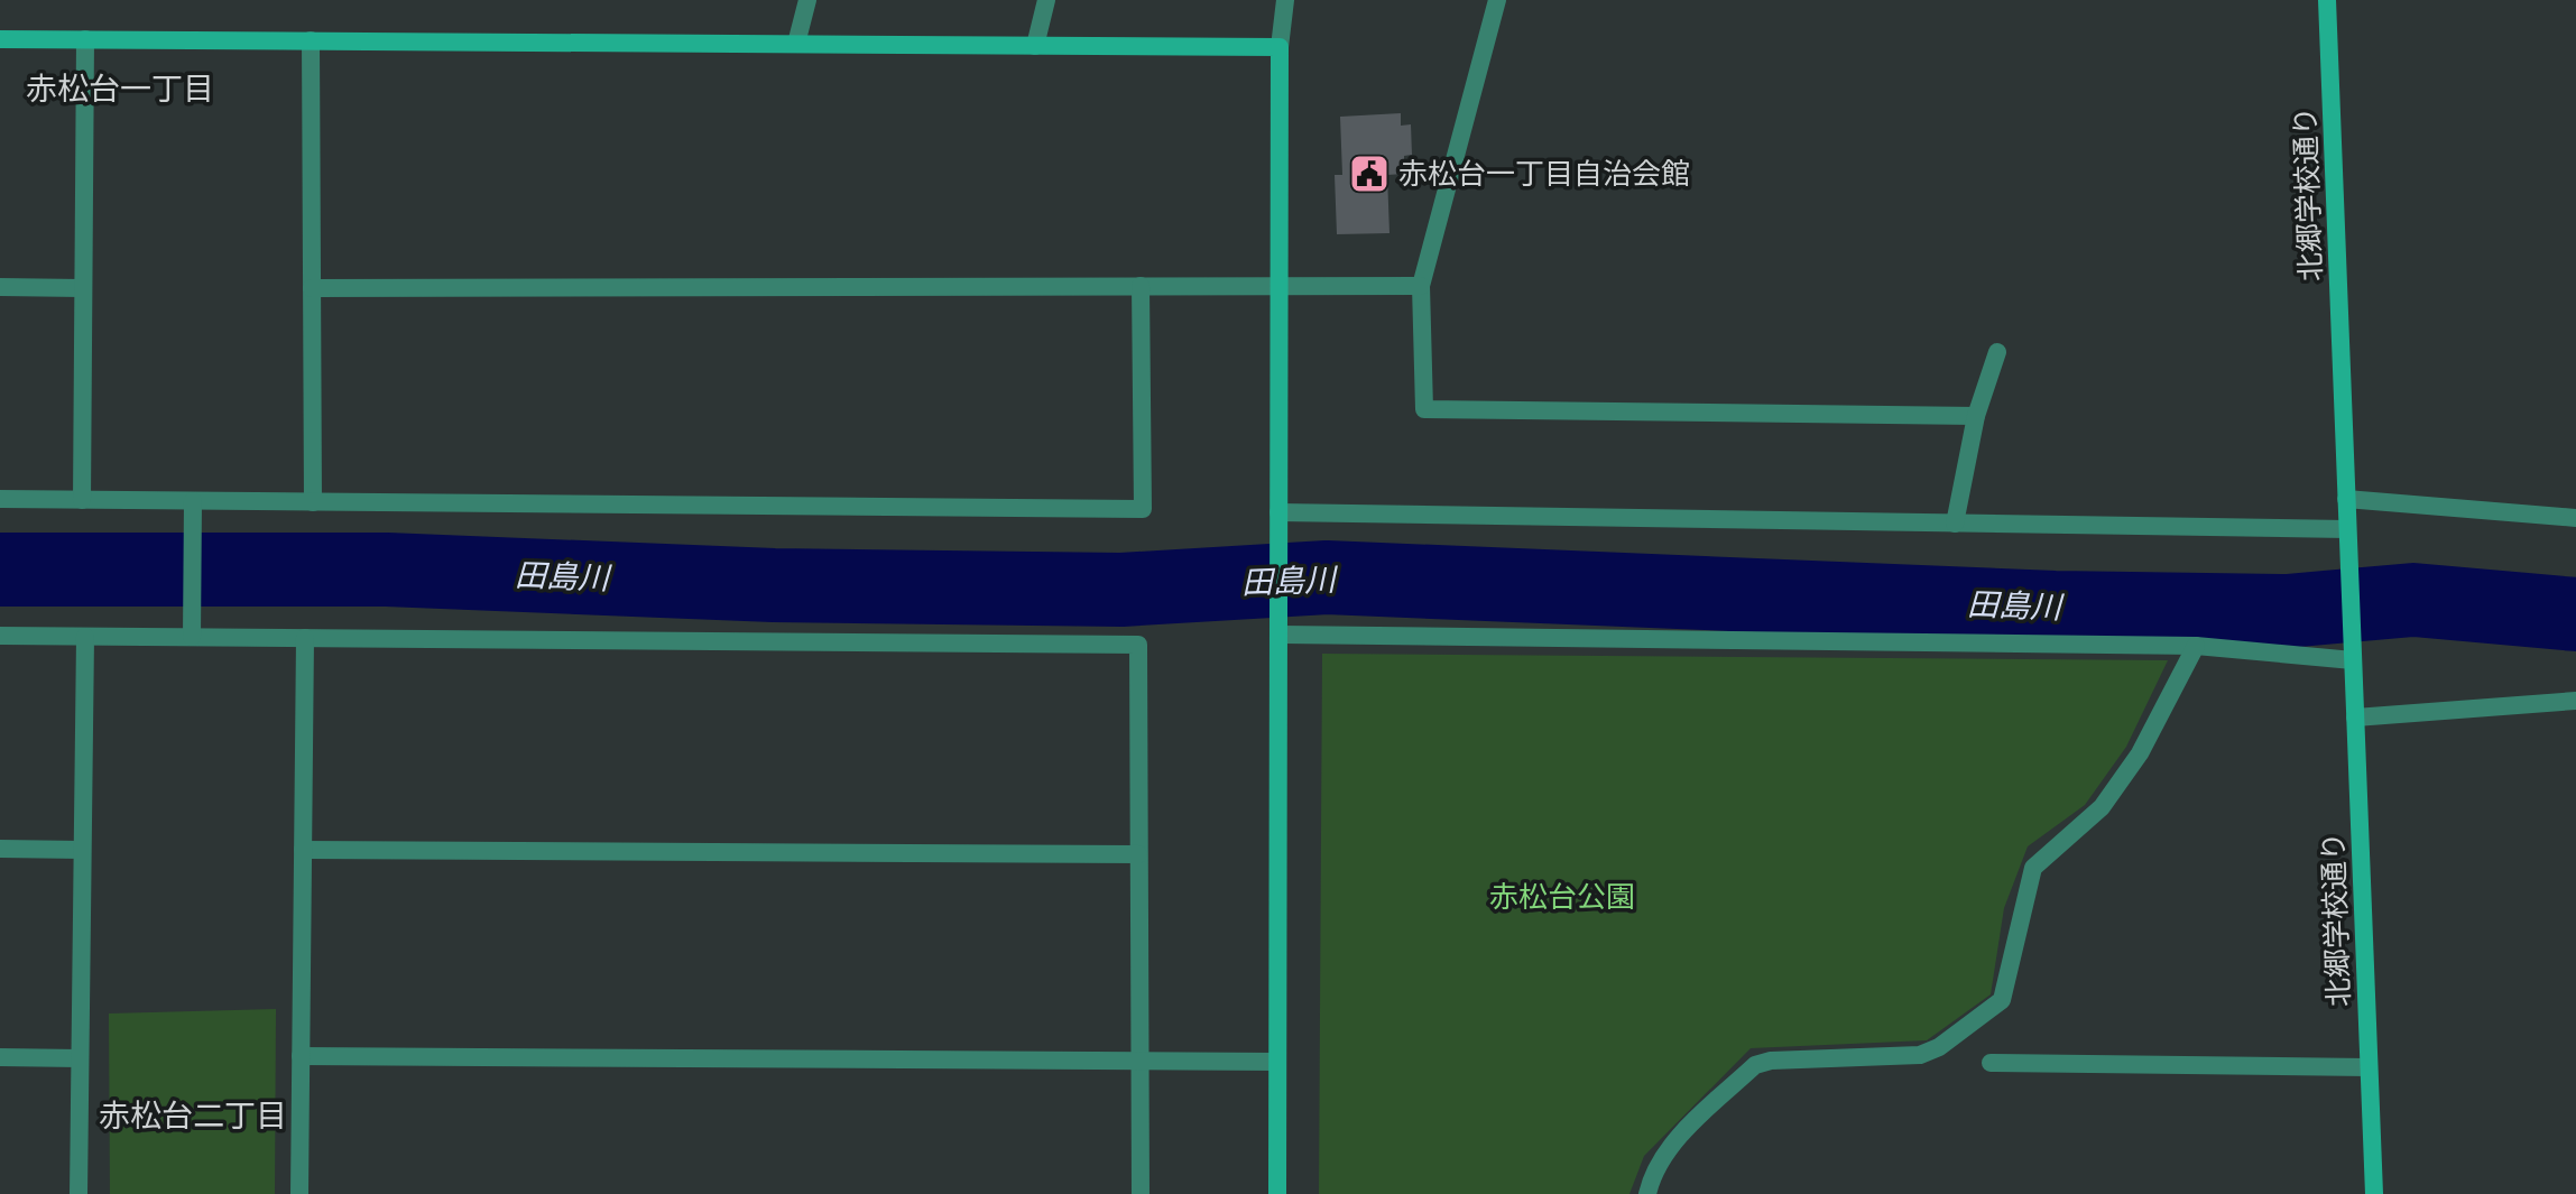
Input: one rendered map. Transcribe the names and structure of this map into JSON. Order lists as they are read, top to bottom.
{
  "streets": {
    "street": ["北郷学校通り"]
  },
  "districts": ["赤松台一丁目", "赤松台二丁目"],
  "water": ["田島川"],
  "parks": ["赤松台公園"],
  "places": {
    "public building": ["赤松台一丁目自治会館"]
  }
}
